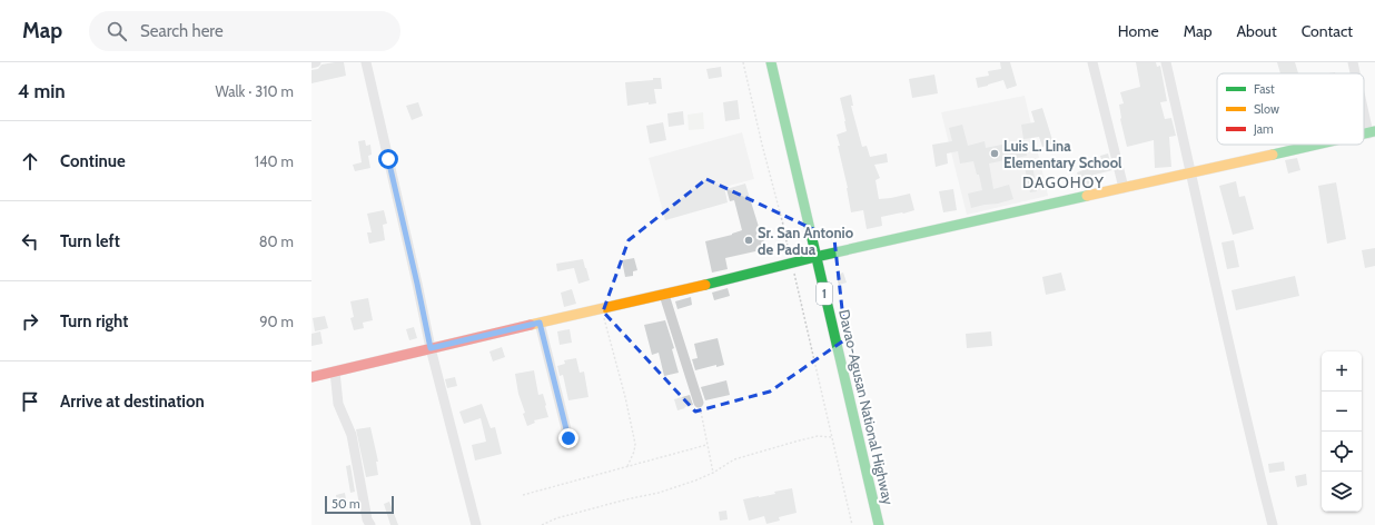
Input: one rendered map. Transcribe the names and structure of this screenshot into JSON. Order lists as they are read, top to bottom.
{
  "streets": {
    "main road": ["1", "Davao-Agusan National Highway"]
  },
  "districts": ["DAGOHOY"],
  "places": ["Luis L. Lina Elementary School", "Sr. San Antonio de Padua"],
  "legend": ["Fast", "Slow", "Jam"],
  "scale_bar": "50 m",
  "page": {
    "header": "Map",
    "search": "Search here",
    "nav": [
      "Home",
      "Map",
      "About",
      "Contact"
    ],
    "heading": ["4 min", "Walk · 310 m"],
    "list": [
      ["Continue", "140 m"],
      ["Turn left", "80 m"],
      ["Turn right", "90 m"],
      "Arrive at destination"
    ],
    "map_buttons": ["+", "−"],
    "scale": "50 m"
  }
}
